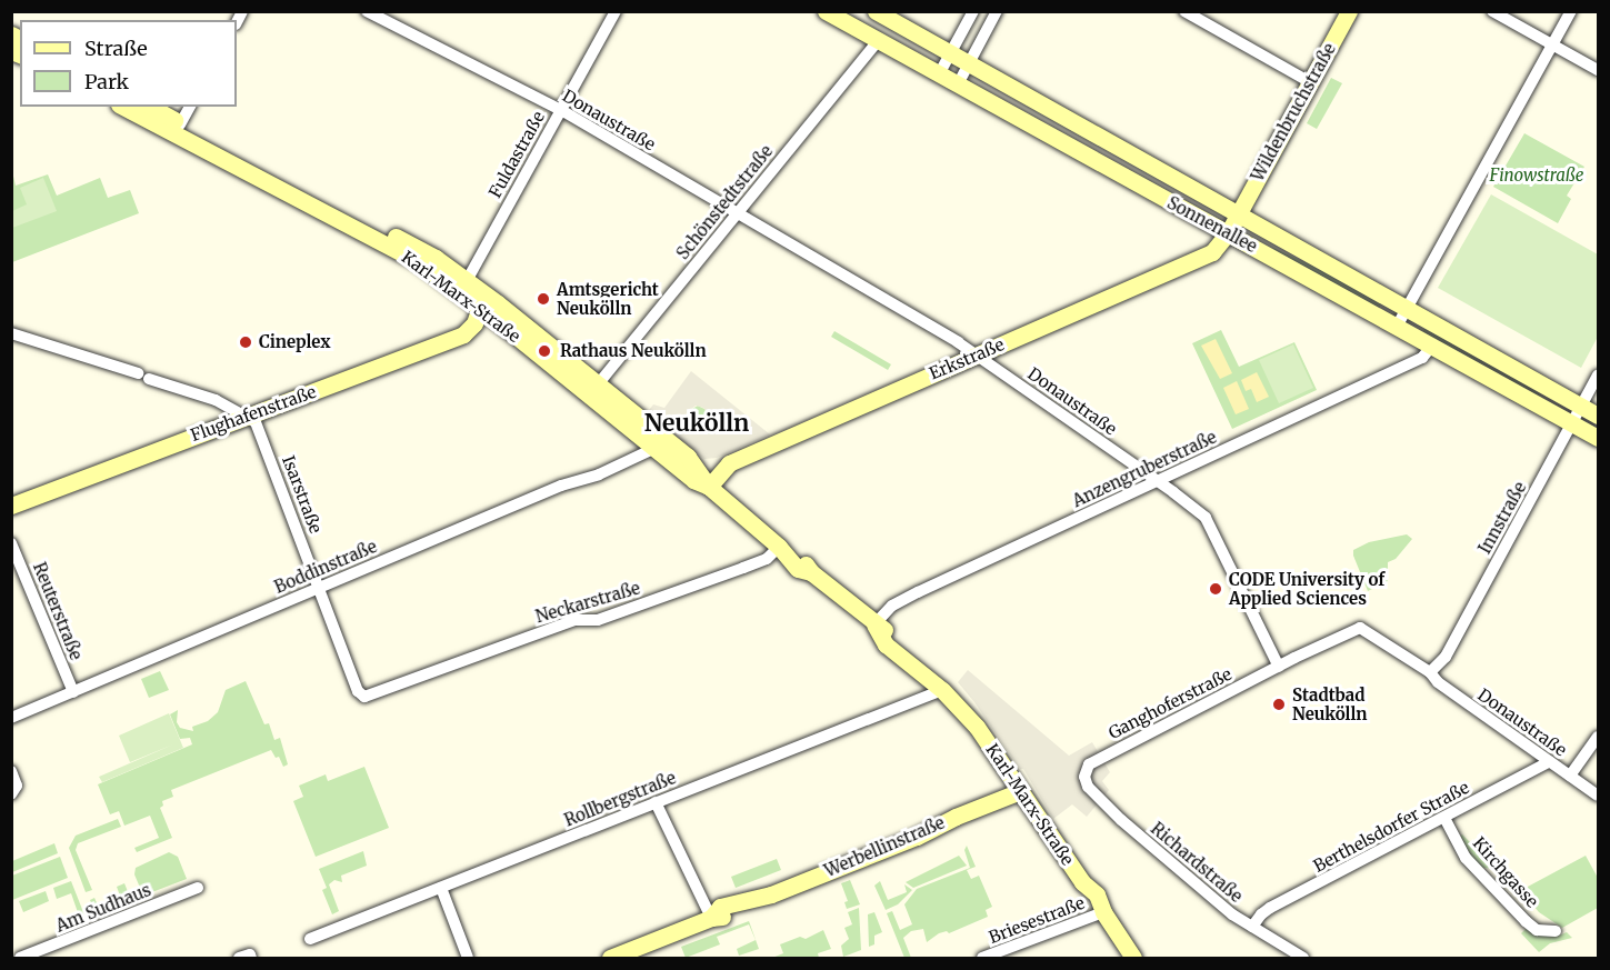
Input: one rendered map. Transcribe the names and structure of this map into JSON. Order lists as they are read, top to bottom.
{
  "streets": {
    "main road": [
      "Wildenbruchstraße",
      "Sonnenallee",
      "Karl-Marx-Straße",
      "Erkstraße",
      "Flughafenstraße",
      "Werbellinstraße"
    ],
    "street": [
      "Donaustraße",
      "Fuldastraße",
      "Schönstedtstraße",
      "Anzengruberstraße",
      "Isarstraße",
      "Innstraße",
      "Boddinstraße",
      "Neckarstraße",
      "Reuterstraße",
      "Ganghoferstraße",
      "Rollbergstraße",
      "Berthelsdorfer Straße",
      "Richardstraße",
      "Kirchgasse",
      "Am Sudhaus",
      "Briesestraße"
    ]
  },
  "crossings": [
    ["Wildenbruchstraße", "Sonnenallee"],
    ["Wildenbruchstraße", "Erkstraße"],
    ["Donaustraße", "Fuldastraße"],
    ["Donaustraße", "Schönstedtstraße"],
    ["Donaustraße", "Erkstraße"],
    ["Donaustraße", "Anzengruberstraße"],
    ["Donaustraße", "Innstraße"],
    ["Donaustraße", "Ganghoferstraße"],
    ["Donaustraße", "Berthelsdorfer Straße"],
    ["Fuldastraße", "Karl-Marx-Straße"],
    ["Schönstedtstraße", "Sonnenallee"],
    ["Schönstedtstraße", "Karl-Marx-Straße"],
    ["Sonnenallee", "Erkstraße"],
    ["Sonnenallee", "Anzengruberstraße"],
    ["Sonnenallee", "Innstraße"],
    ["Karl-Marx-Straße", "Erkstraße"],
    ["Karl-Marx-Straße", "Flughafenstraße"],
    ["Karl-Marx-Straße", "Anzengruberstraße"],
    ["Karl-Marx-Straße", "Boddinstraße"],
    ["Karl-Marx-Straße", "Neckarstraße"],
    ["Karl-Marx-Straße", "Rollbergstraße"],
    ["Karl-Marx-Straße", "Werbellinstraße"],
    ["Karl-Marx-Straße", "Briesestraße"],
    ["Flughafenstraße", "Isarstraße"],
    ["Isarstraße", "Boddinstraße"],
    ["Isarstraße", "Neckarstraße"],
    ["Boddinstraße", "Reuterstraße"],
    ["Ganghoferstraße", "Richardstraße"],
    ["Berthelsdorfer Straße", "Richardstraße"],
    ["Berthelsdorfer Straße", "Kirchgasse"]
  ],
  "districts": ["Neukölln"],
  "parks": ["Finowstraße"],
  "places": [
    "Amtsgericht Neukölln",
    "Cineplex",
    "Rathaus Neukölln",
    "CODE University of Applied Sciences",
    "Stadtbad Neukölln"
  ],
  "legend": ["Straße", "Park"]
}
